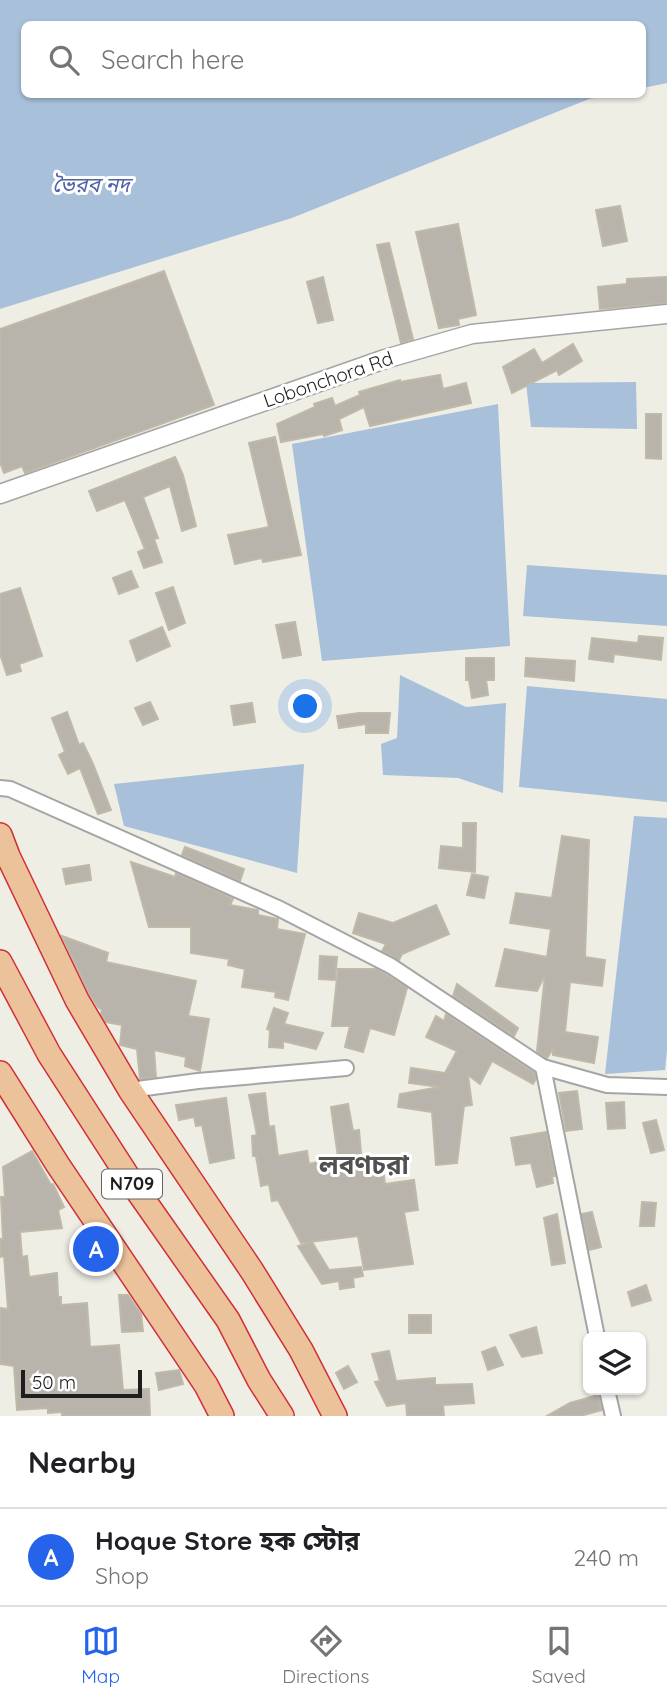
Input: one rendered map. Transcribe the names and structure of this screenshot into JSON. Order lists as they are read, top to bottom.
{
  "streets": {
    "highway": ["N709"],
    "street": ["Lobonchora Rd"]
  },
  "districts": ["লবণচরা"],
  "water": ["ভৈরব নদ"],
  "scale_bar": "50 m",
  "page": {
    "search": "Search here",
    "pins": "A",
    "scale": "50 m",
    "heading": "Nearby",
    "list": [
      {
        "mark": "A",
        "name": "Hoque Store হক স্টোর",
        "note": "Shop",
        "value": "240 m"
      }
    ],
    "nav": ["Map", "Directions", "Saved"]
  }
}
